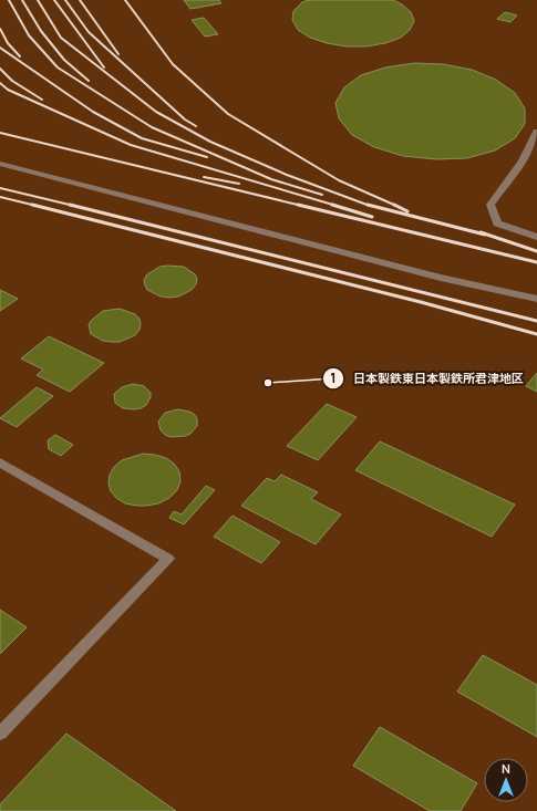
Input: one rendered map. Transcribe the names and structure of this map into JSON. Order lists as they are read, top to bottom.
{
  "places": ["日本製鉄東日本製鉄所君津地区"],
  "north": "top"
}
